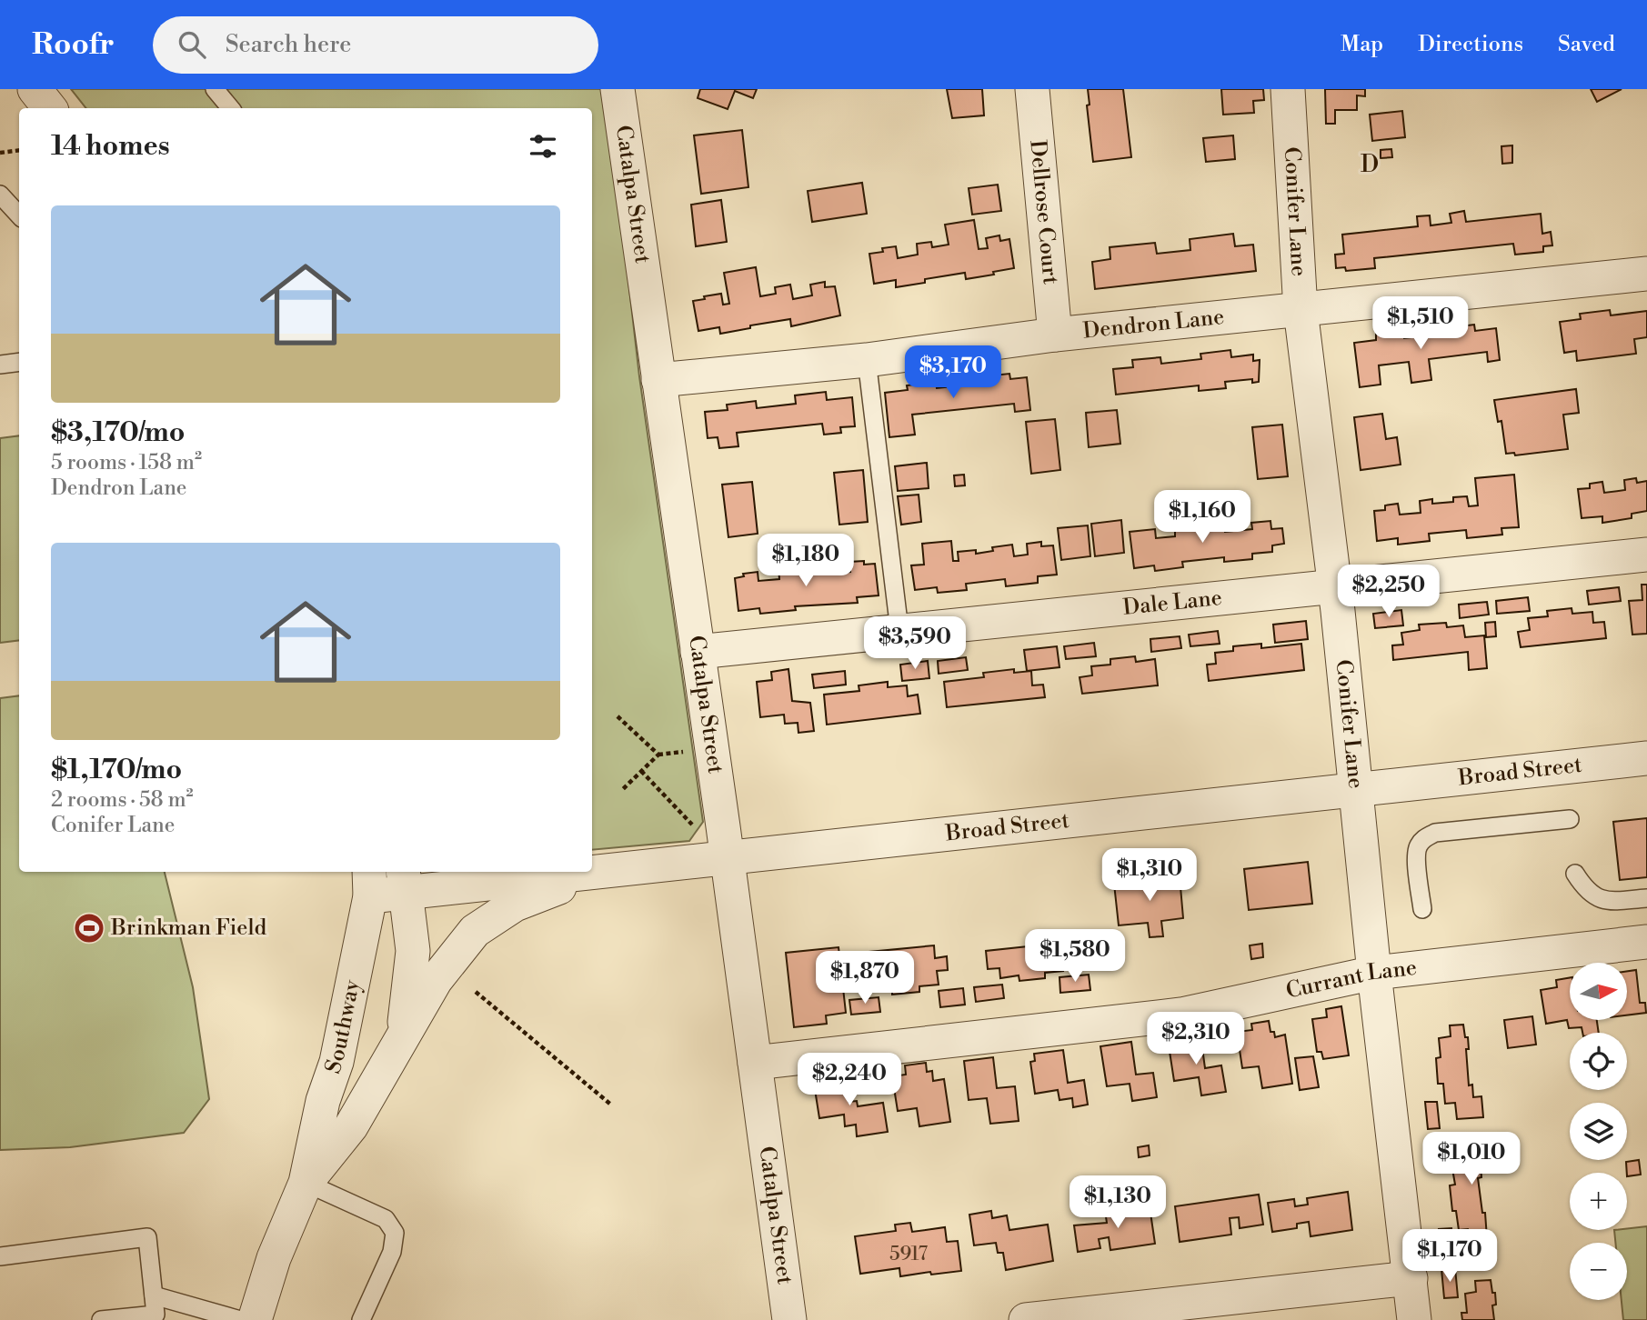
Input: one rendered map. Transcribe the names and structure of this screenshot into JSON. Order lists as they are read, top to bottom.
{
  "streets": {
    "street": [
      "Catalpa Street",
      "Dellrose Court",
      "Conifer Lane",
      "Dendron Lane",
      "Dale Lane",
      "Broad Street",
      "Currant Lane",
      "Southway"
    ]
  },
  "crossings": [
    ["Catalpa Street", "Dendron Lane"],
    ["Catalpa Street", "Dale Lane"],
    ["Catalpa Street", "Broad Street"],
    ["Catalpa Street", "Currant Lane"],
    ["Dellrose Court", "Dendron Lane"],
    ["Conifer Lane", "Dendron Lane"],
    ["Conifer Lane", "Dale Lane"],
    ["Conifer Lane", "Broad Street"],
    ["Conifer Lane", "Currant Lane"],
    ["Broad Street", "Southway"]
  ],
  "districts": ["D"],
  "places": {
    "sports": ["Brinkman Field"]
  },
  "house_numbers": ["5917"],
  "north": "right",
  "page": {
    "header": "Roofr",
    "search": "Search here",
    "nav": ["Map", "Directions", "Saved"],
    "heading": "14 homes",
    "list": [
      {
        "name": "$3,170/mo",
        "note": "5 rooms · 158 m² · Dendron Lane"
      },
      {
        "name": "$1,170/mo",
        "note": "2 rooms · 58 m² · Conifer Lane"
      }
    ],
    "price": [
      "$1,510",
      "$3,170",
      "$1,160",
      "$1,180",
      "$2,250",
      "$3,590",
      "$1,310",
      "$1,580",
      "$1,870",
      "$2,310",
      "$2,240",
      "$1,010",
      "$1,130",
      "$1,170"
    ],
    "map_buttons": ["+", "−"]
  }
}
